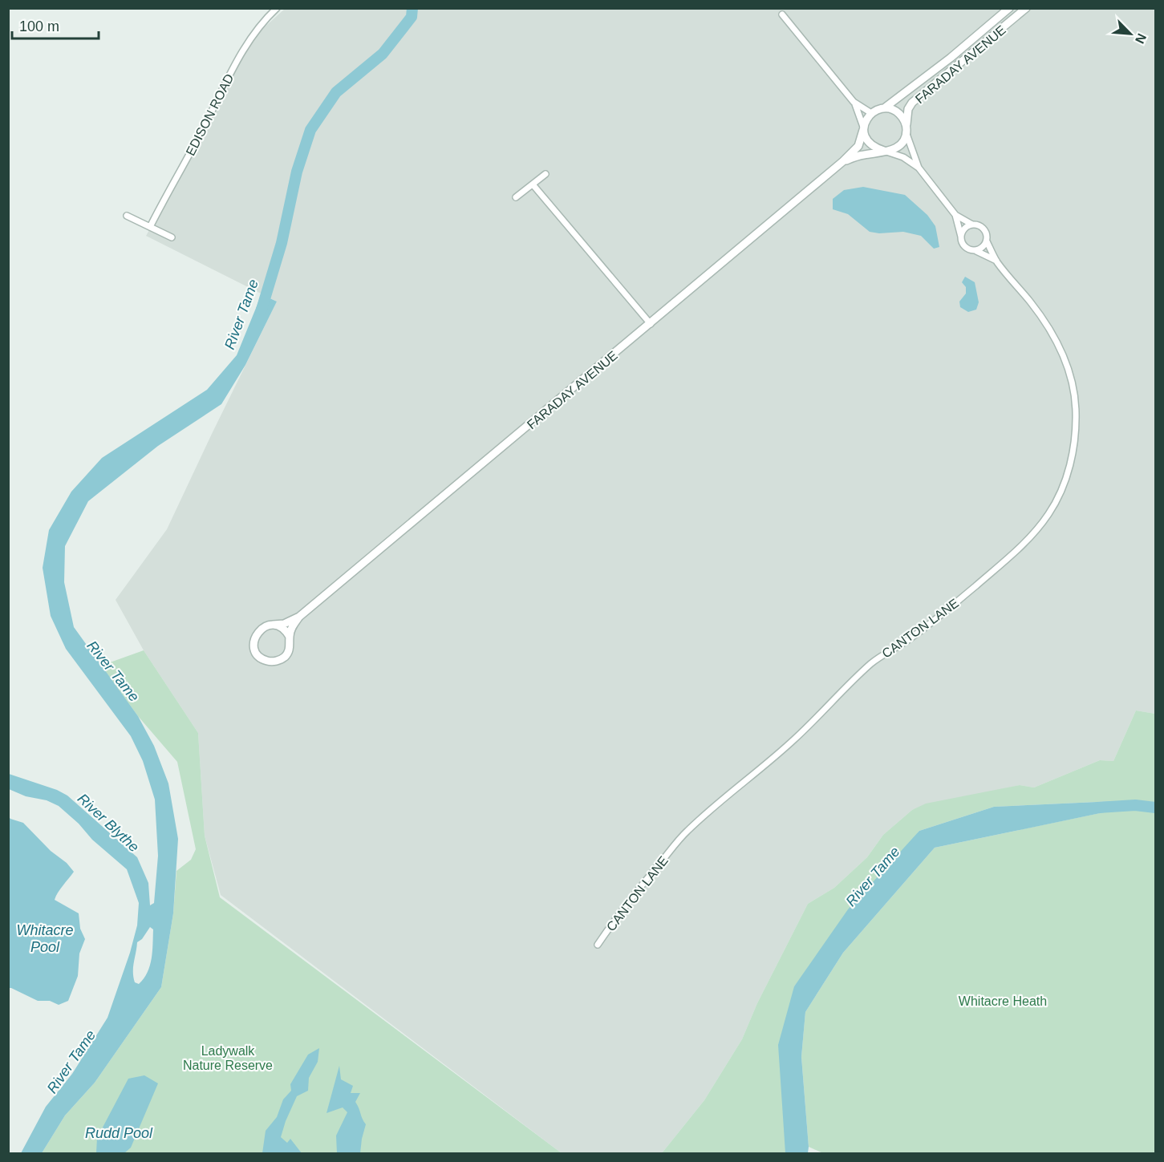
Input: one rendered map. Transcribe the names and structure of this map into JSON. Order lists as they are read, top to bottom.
{
  "streets": {
    "street": ["FARADAY AVENUE", "EDISON ROAD", "CANTON LANE"]
  },
  "water": [
    "River Tame",
    "River Blythe",
    "Whitacre Pool",
    "Rudd Pool"
  ],
  "parks": ["Whitacre Heath", "Ladywalk Nature Reserve"],
  "scale_bar": "100 m",
  "north": "bottom right"
}
